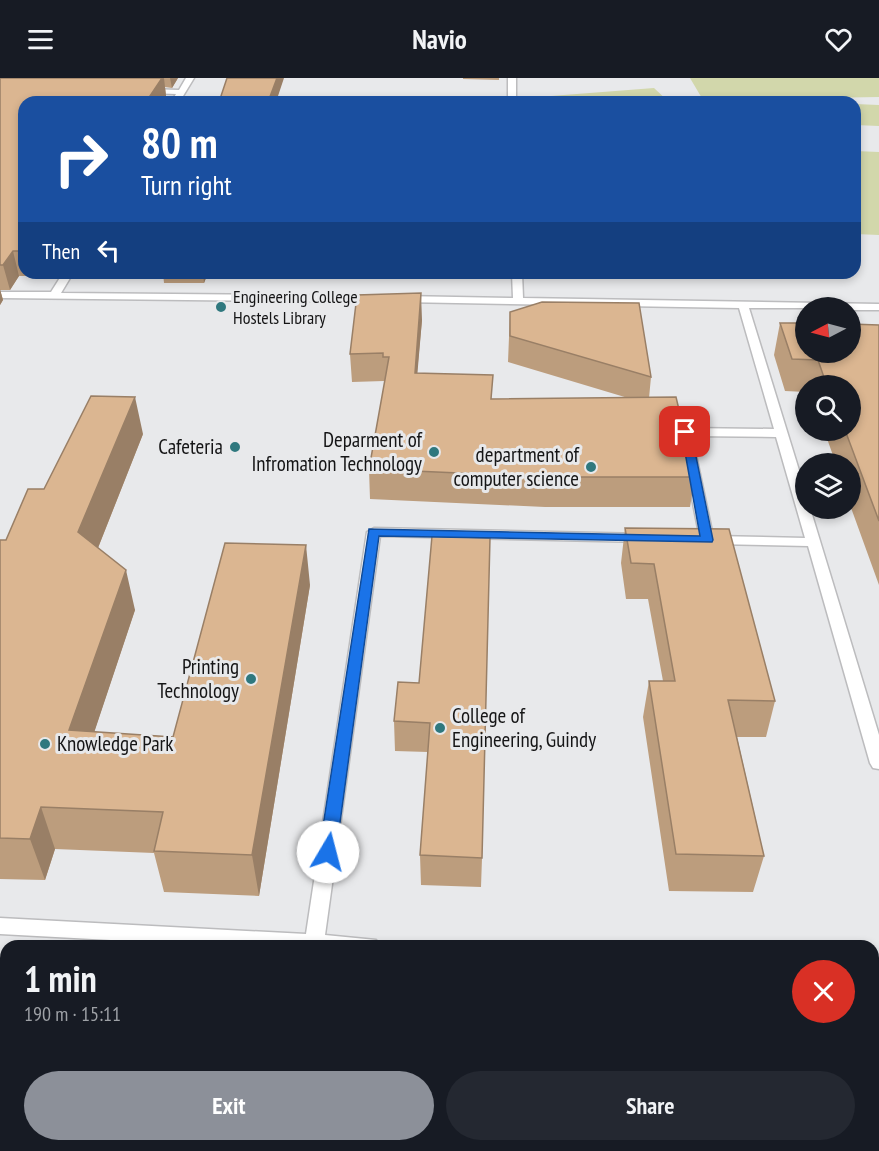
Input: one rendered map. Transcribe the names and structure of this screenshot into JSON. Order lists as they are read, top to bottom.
{
  "places": [
    "Engineering College Hostels Library",
    "Cafeteria",
    "Deparment of Infromation Technology",
    "department of computer science",
    "Printing Technology",
    "College of Engineering, Guindy",
    "Knowledge Park"
  ],
  "north": "left",
  "page": {
    "header": "Navio",
    "turn": ["80 m", "Turn right"],
    "then": "Then",
    "heading": ["1 min", "190 m · 15:11"],
    "buttons": ["Exit", "Share"]
  }
}
